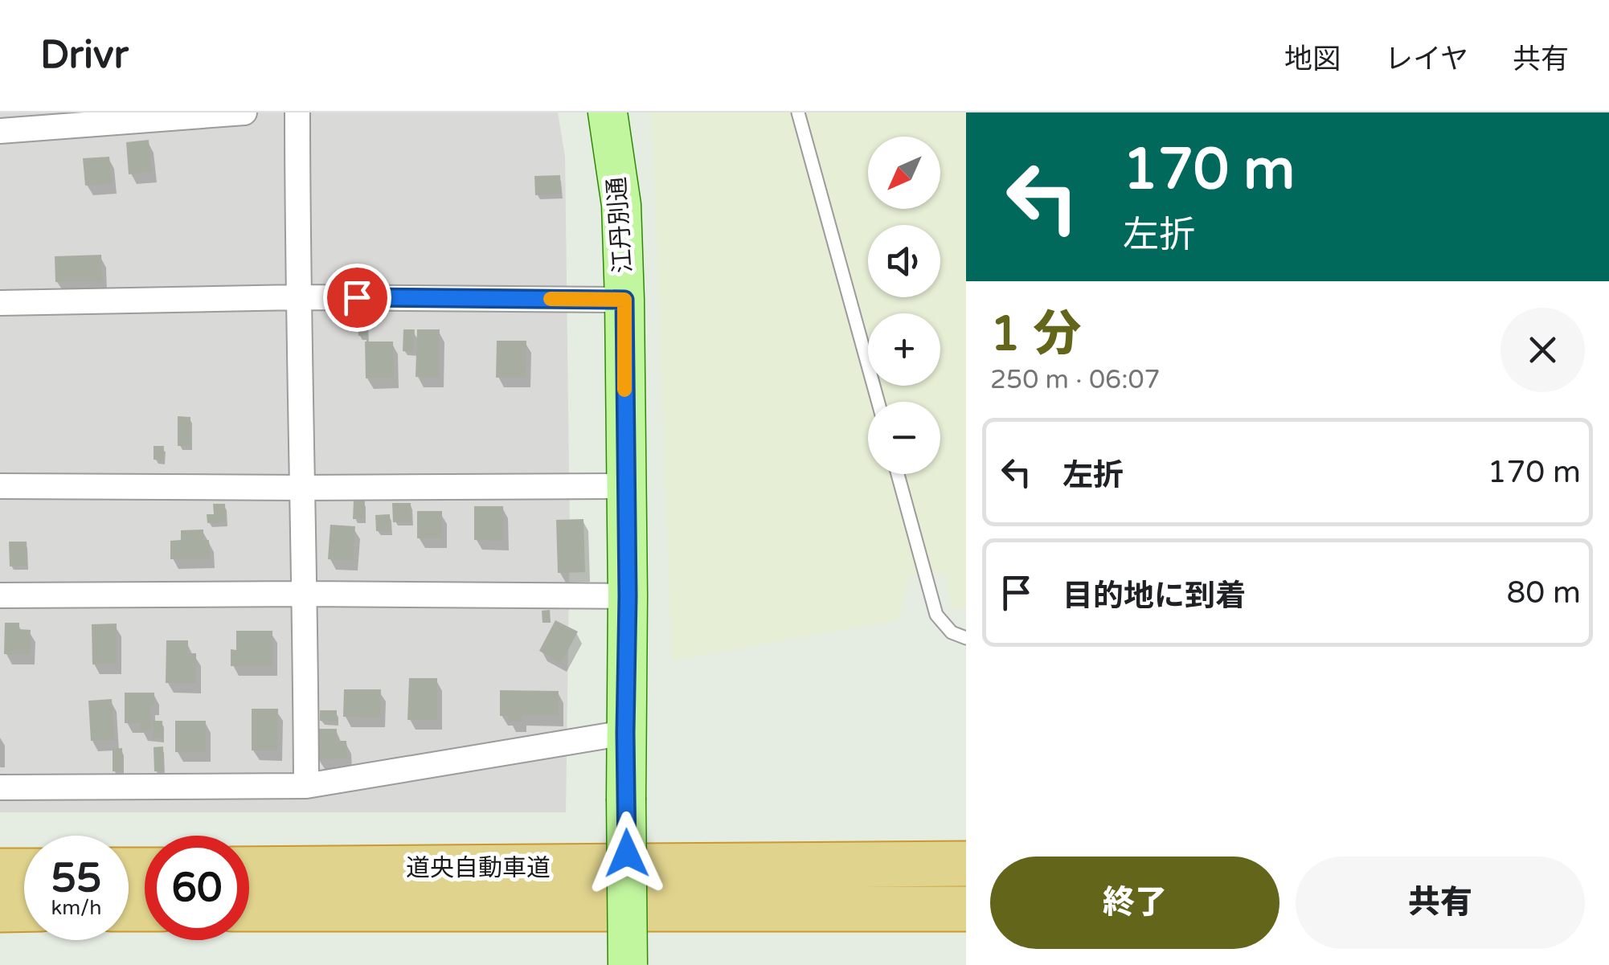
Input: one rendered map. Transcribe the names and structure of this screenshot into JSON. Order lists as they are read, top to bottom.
{
  "streets": {
    "highway": ["道央自動車道"],
    "main road": ["江丹別通"]
  },
  "north": "bottom left",
  "page": {
    "header": "Drivr",
    "nav": ["地図", "レイヤ", "共有"],
    "turn": ["170 m", "左折"],
    "map_buttons": ["+", "−"],
    "heading": ["1 分", "250 m · 06:07"],
    "list": [
      {
        "name": "左折",
        "value": "170 m"
      },
      {
        "name": "目的地に到着",
        "value": "80 m"
      }
    ],
    "speed": "55 km/h",
    "limit": "60",
    "buttons": ["終了", "共有"]
  }
}
